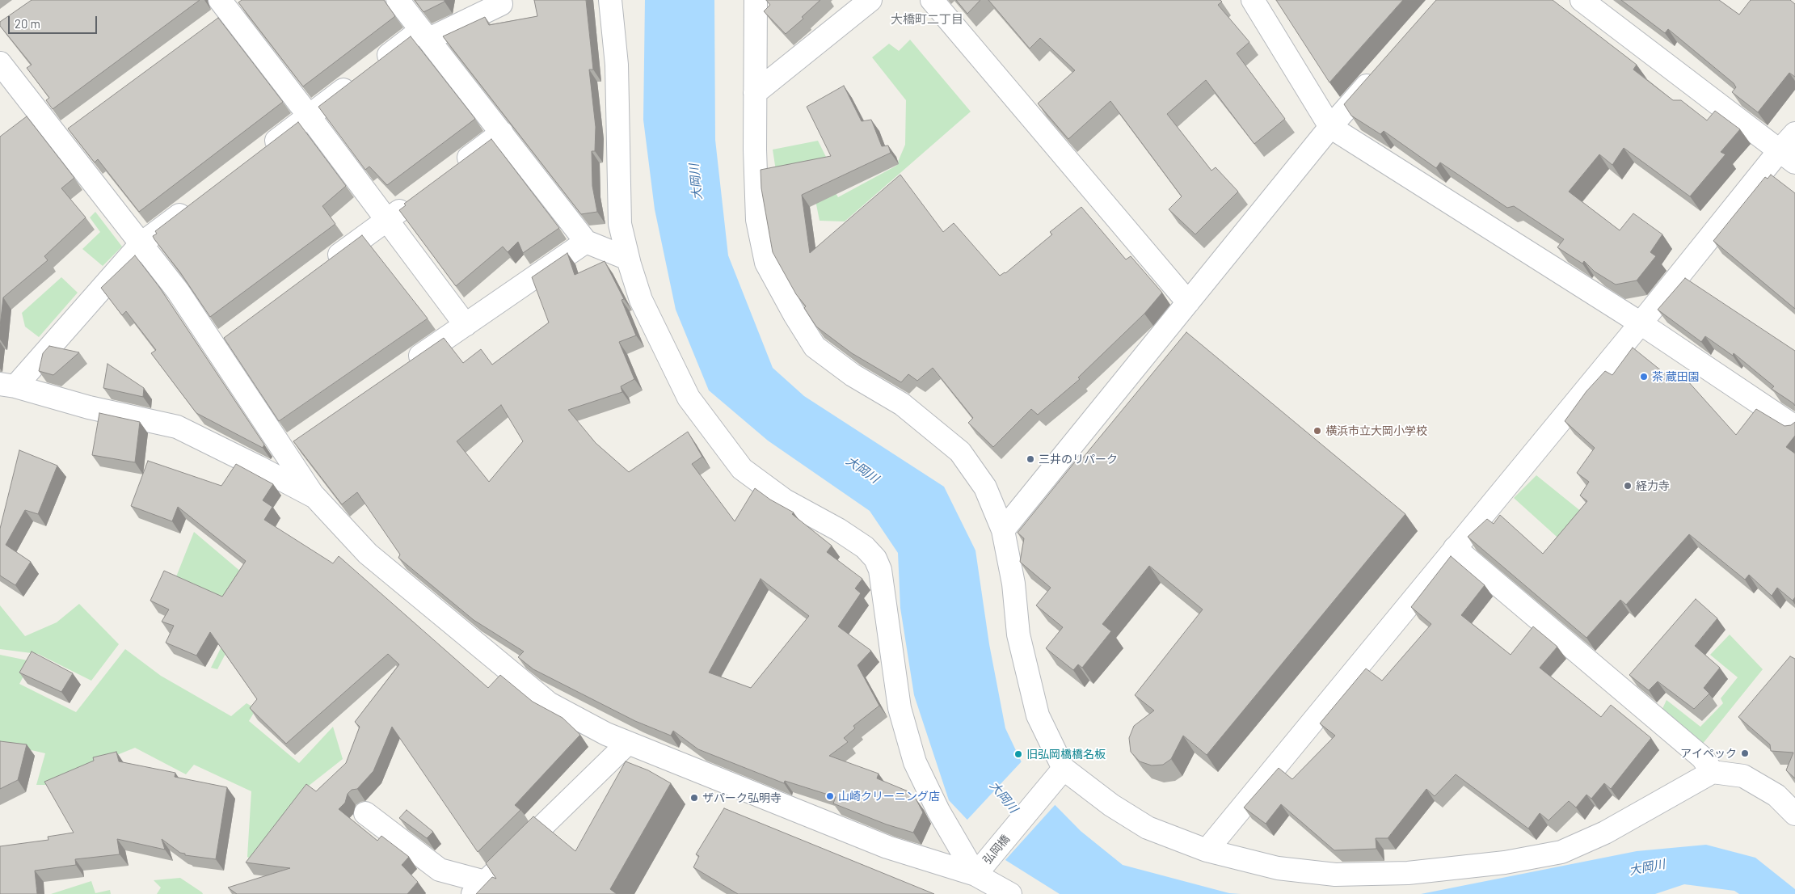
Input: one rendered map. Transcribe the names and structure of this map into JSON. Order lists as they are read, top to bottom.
{
  "streets": {
    "street": ["弘岡橋"]
  },
  "districts": ["大橋町二丁目"],
  "water": ["大岡川"],
  "places": [
    "茶 蔵田園",
    "横浜市立大岡小学校",
    "三井のリパーク",
    "経力寺",
    "アイペック",
    "旧弘岡橋橋名板",
    "山崎クリーニング店",
    "ザパーク弘明寺"
  ],
  "scale_bar": "20 m"
}
